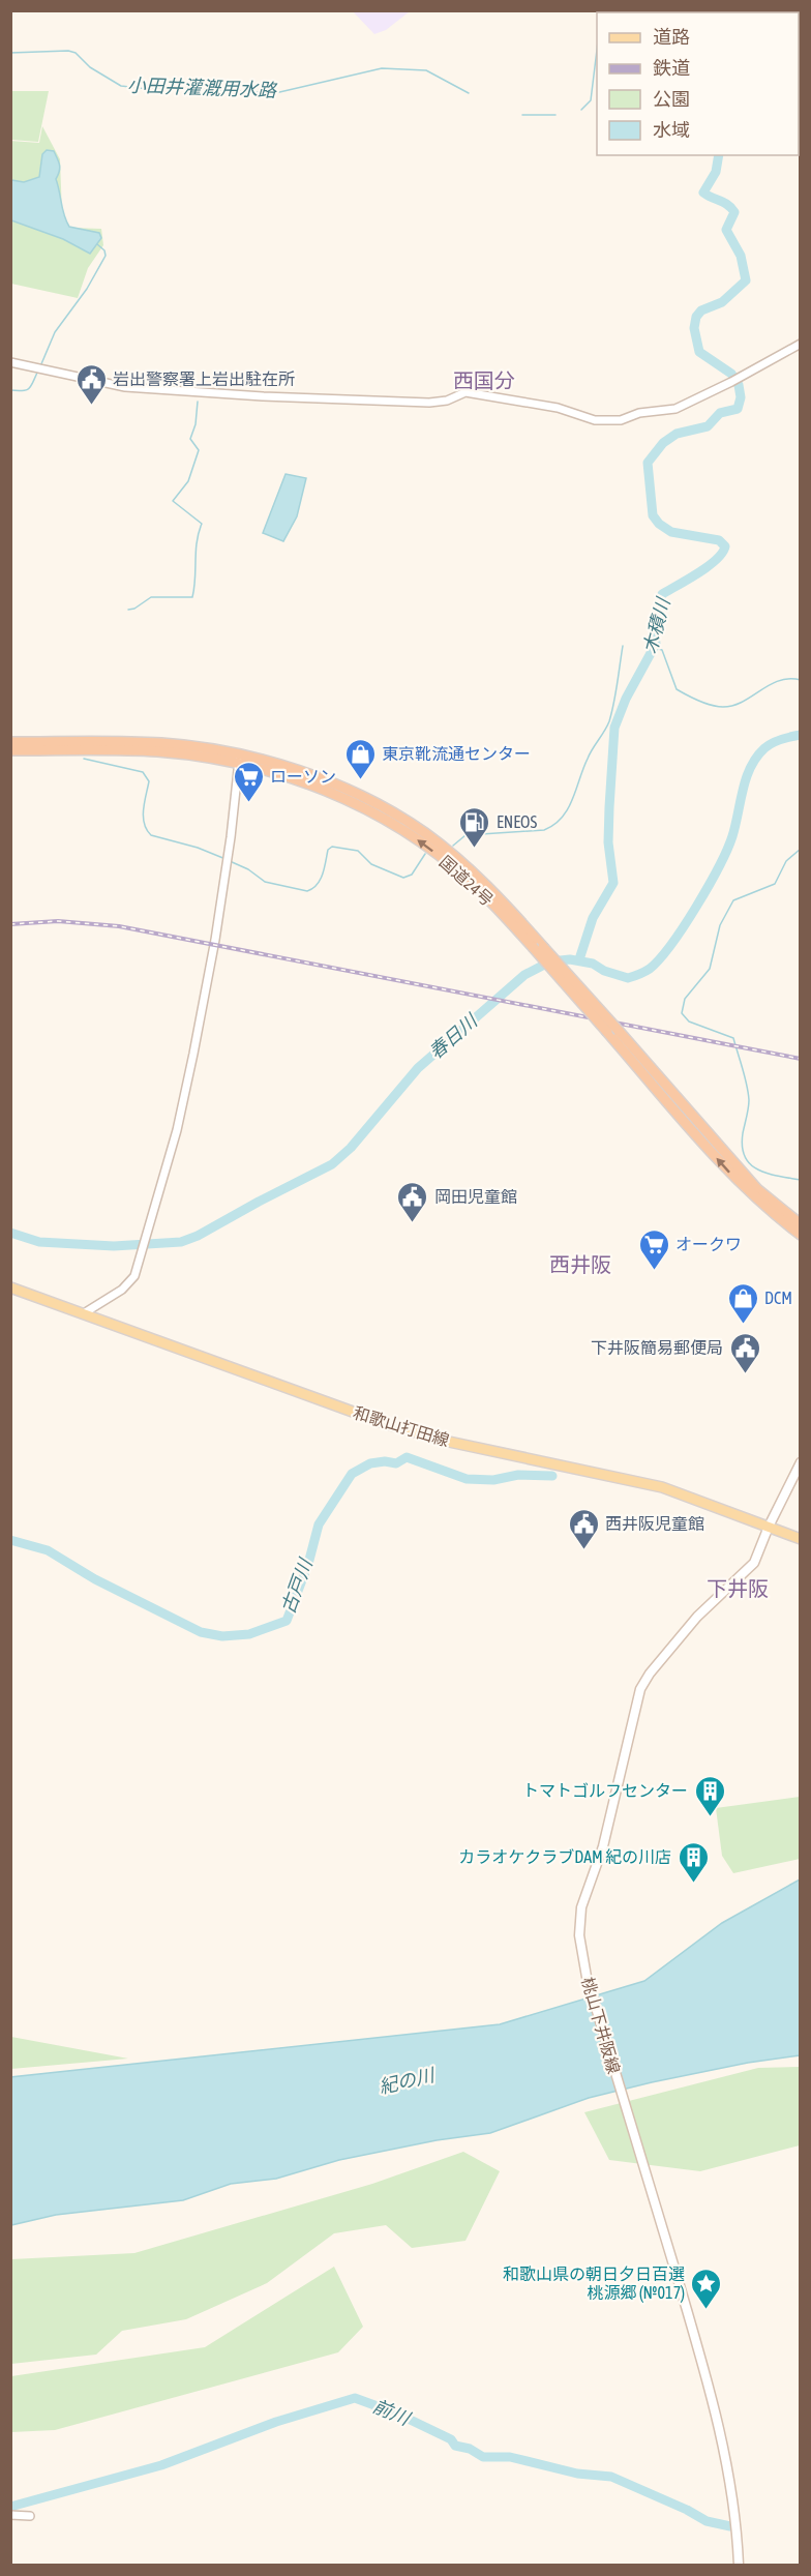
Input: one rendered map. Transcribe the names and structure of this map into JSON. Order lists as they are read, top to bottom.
{
  "streets": {
    "highway": ["国道24号"],
    "main road": ["和歌山打田線", "桃山下井阪線"]
  },
  "crossings": [
    ["和歌山打田線", "桃山下井阪線"]
  ],
  "districts": ["西国分", "西井阪", "下井阪"],
  "water": [
    "小田井灌漑用水路",
    "木積川",
    "春日川",
    "古戸川",
    "紀の川",
    "前川"
  ],
  "places": {
    "public building": [
      "岩出警察署上岩出駐在所",
      "岡田児童館",
      "下井阪簡易郵便局",
      "西井阪児童館"
    ],
    "shop": ["東京靴流通センター", "DCM"],
    "supermarket": ["ローソン", "オークワ"],
    "fuel station": ["ENEOS"],
    "building": ["トマトゴルフセンター", "カラオケクラブDAM 紀の川店"],
    "place": ["和歌山県の朝日夕日百選 桃源郷 (№017)"]
  },
  "legend": [
    "道路",
    "鉄道",
    "公園",
    "水域"
  ]
}
